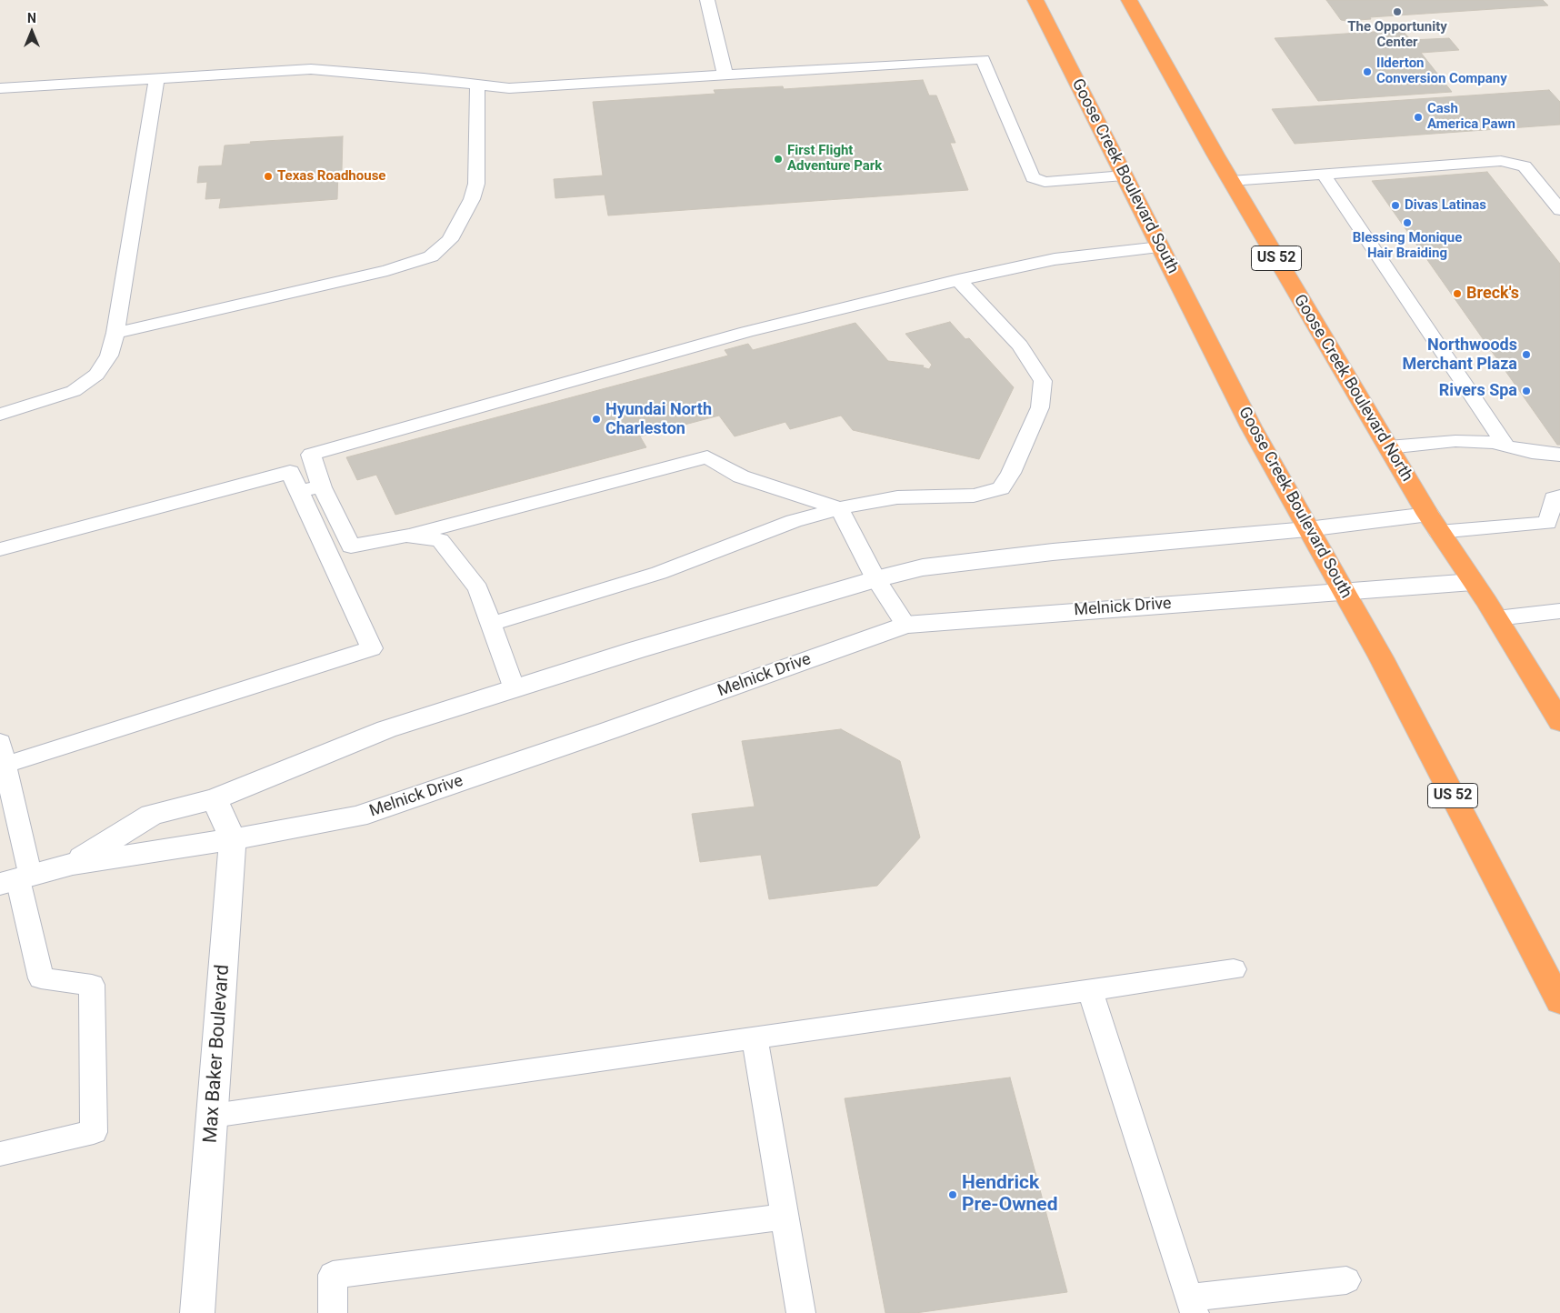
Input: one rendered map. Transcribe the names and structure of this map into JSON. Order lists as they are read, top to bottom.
{
  "streets": {
    "highway": ["Goose Creek Boulevard South", "US 52", "Goose Creek Boulevard North"],
    "street": ["Melnick Drive", "Max Baker Boulevard"]
  },
  "crossings": [
    ["Goose Creek Boulevard South", "Melnick Drive"],
    ["Goose Creek Boulevard North", "Melnick Drive"],
    ["Melnick Drive", "Max Baker Boulevard"]
  ],
  "places": [
    "The Opportunity Center",
    "Ilderton Conversion Company",
    "Cash America Pawn",
    "First Flight Adventure Park",
    "Texas Roadhouse",
    "Divas Latinas",
    "Blessing Monique Hair Braiding",
    "Breck's",
    "Northwoods Merchant Plaza",
    "Rivers Spa",
    "Hyundai North Charleston",
    "Hendrick Pre-Owned"
  ],
  "north": "top"
}
